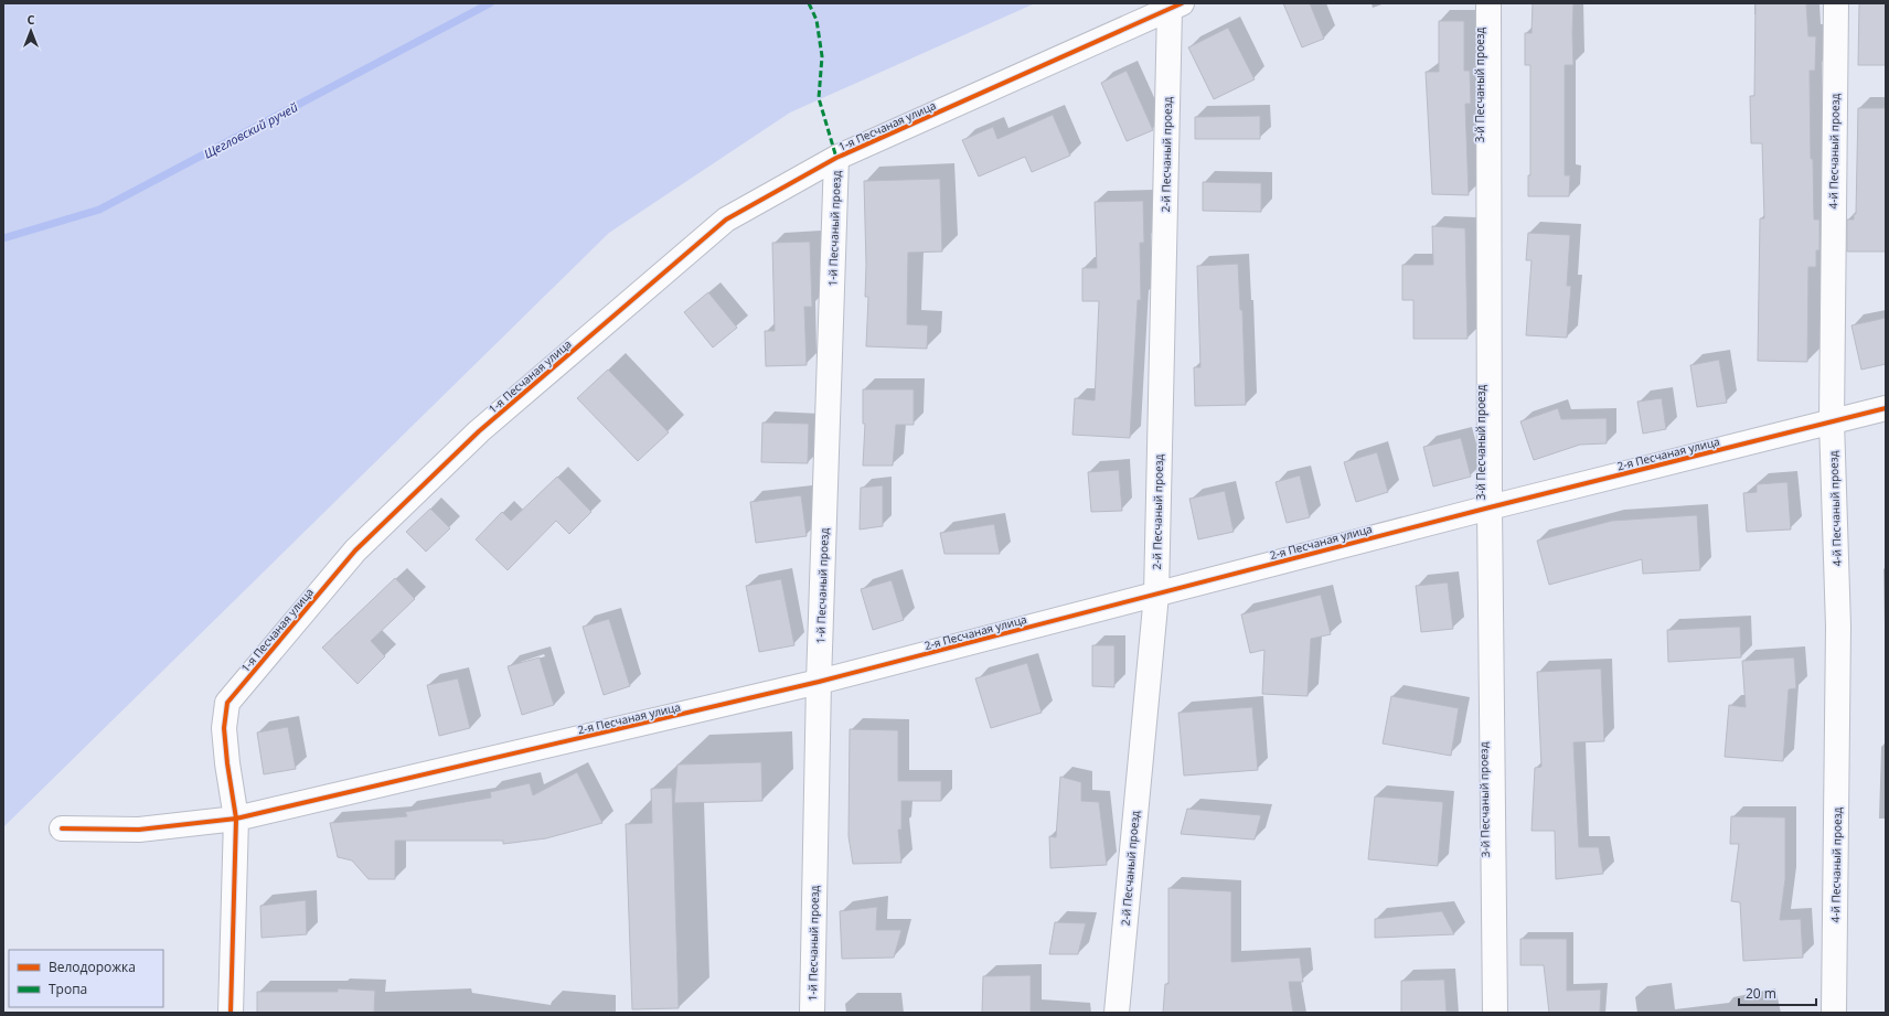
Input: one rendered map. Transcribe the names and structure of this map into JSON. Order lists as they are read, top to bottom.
{
  "streets": {
    "street": [
      "3-й Песчаный проезд",
      "1-я Песчаная улица",
      "4-й Песчаный проезд",
      "2-й Песчаный проезд",
      "1-й Песчаный проезд",
      "2-я Песчаная улица"
    ]
  },
  "crossings": [
    ["3-й Песчаный проезд", "2-я Песчаная улица"],
    ["1-я Песчаная улица", "2-й Песчаный проезд"],
    ["1-я Песчаная улица", "1-й Песчаный проезд"],
    ["1-я Песчаная улица", "2-я Песчаная улица"],
    ["4-й Песчаный проезд", "2-я Песчаная улица"],
    ["2-й Песчаный проезд", "2-я Песчаная улица"],
    ["1-й Песчаный проезд", "2-я Песчаная улица"]
  ],
  "water": ["Щегловский ручей"],
  "legend": ["Велодорожка", "Тропа"],
  "scale_bar": "20 m",
  "north": "top"
}
